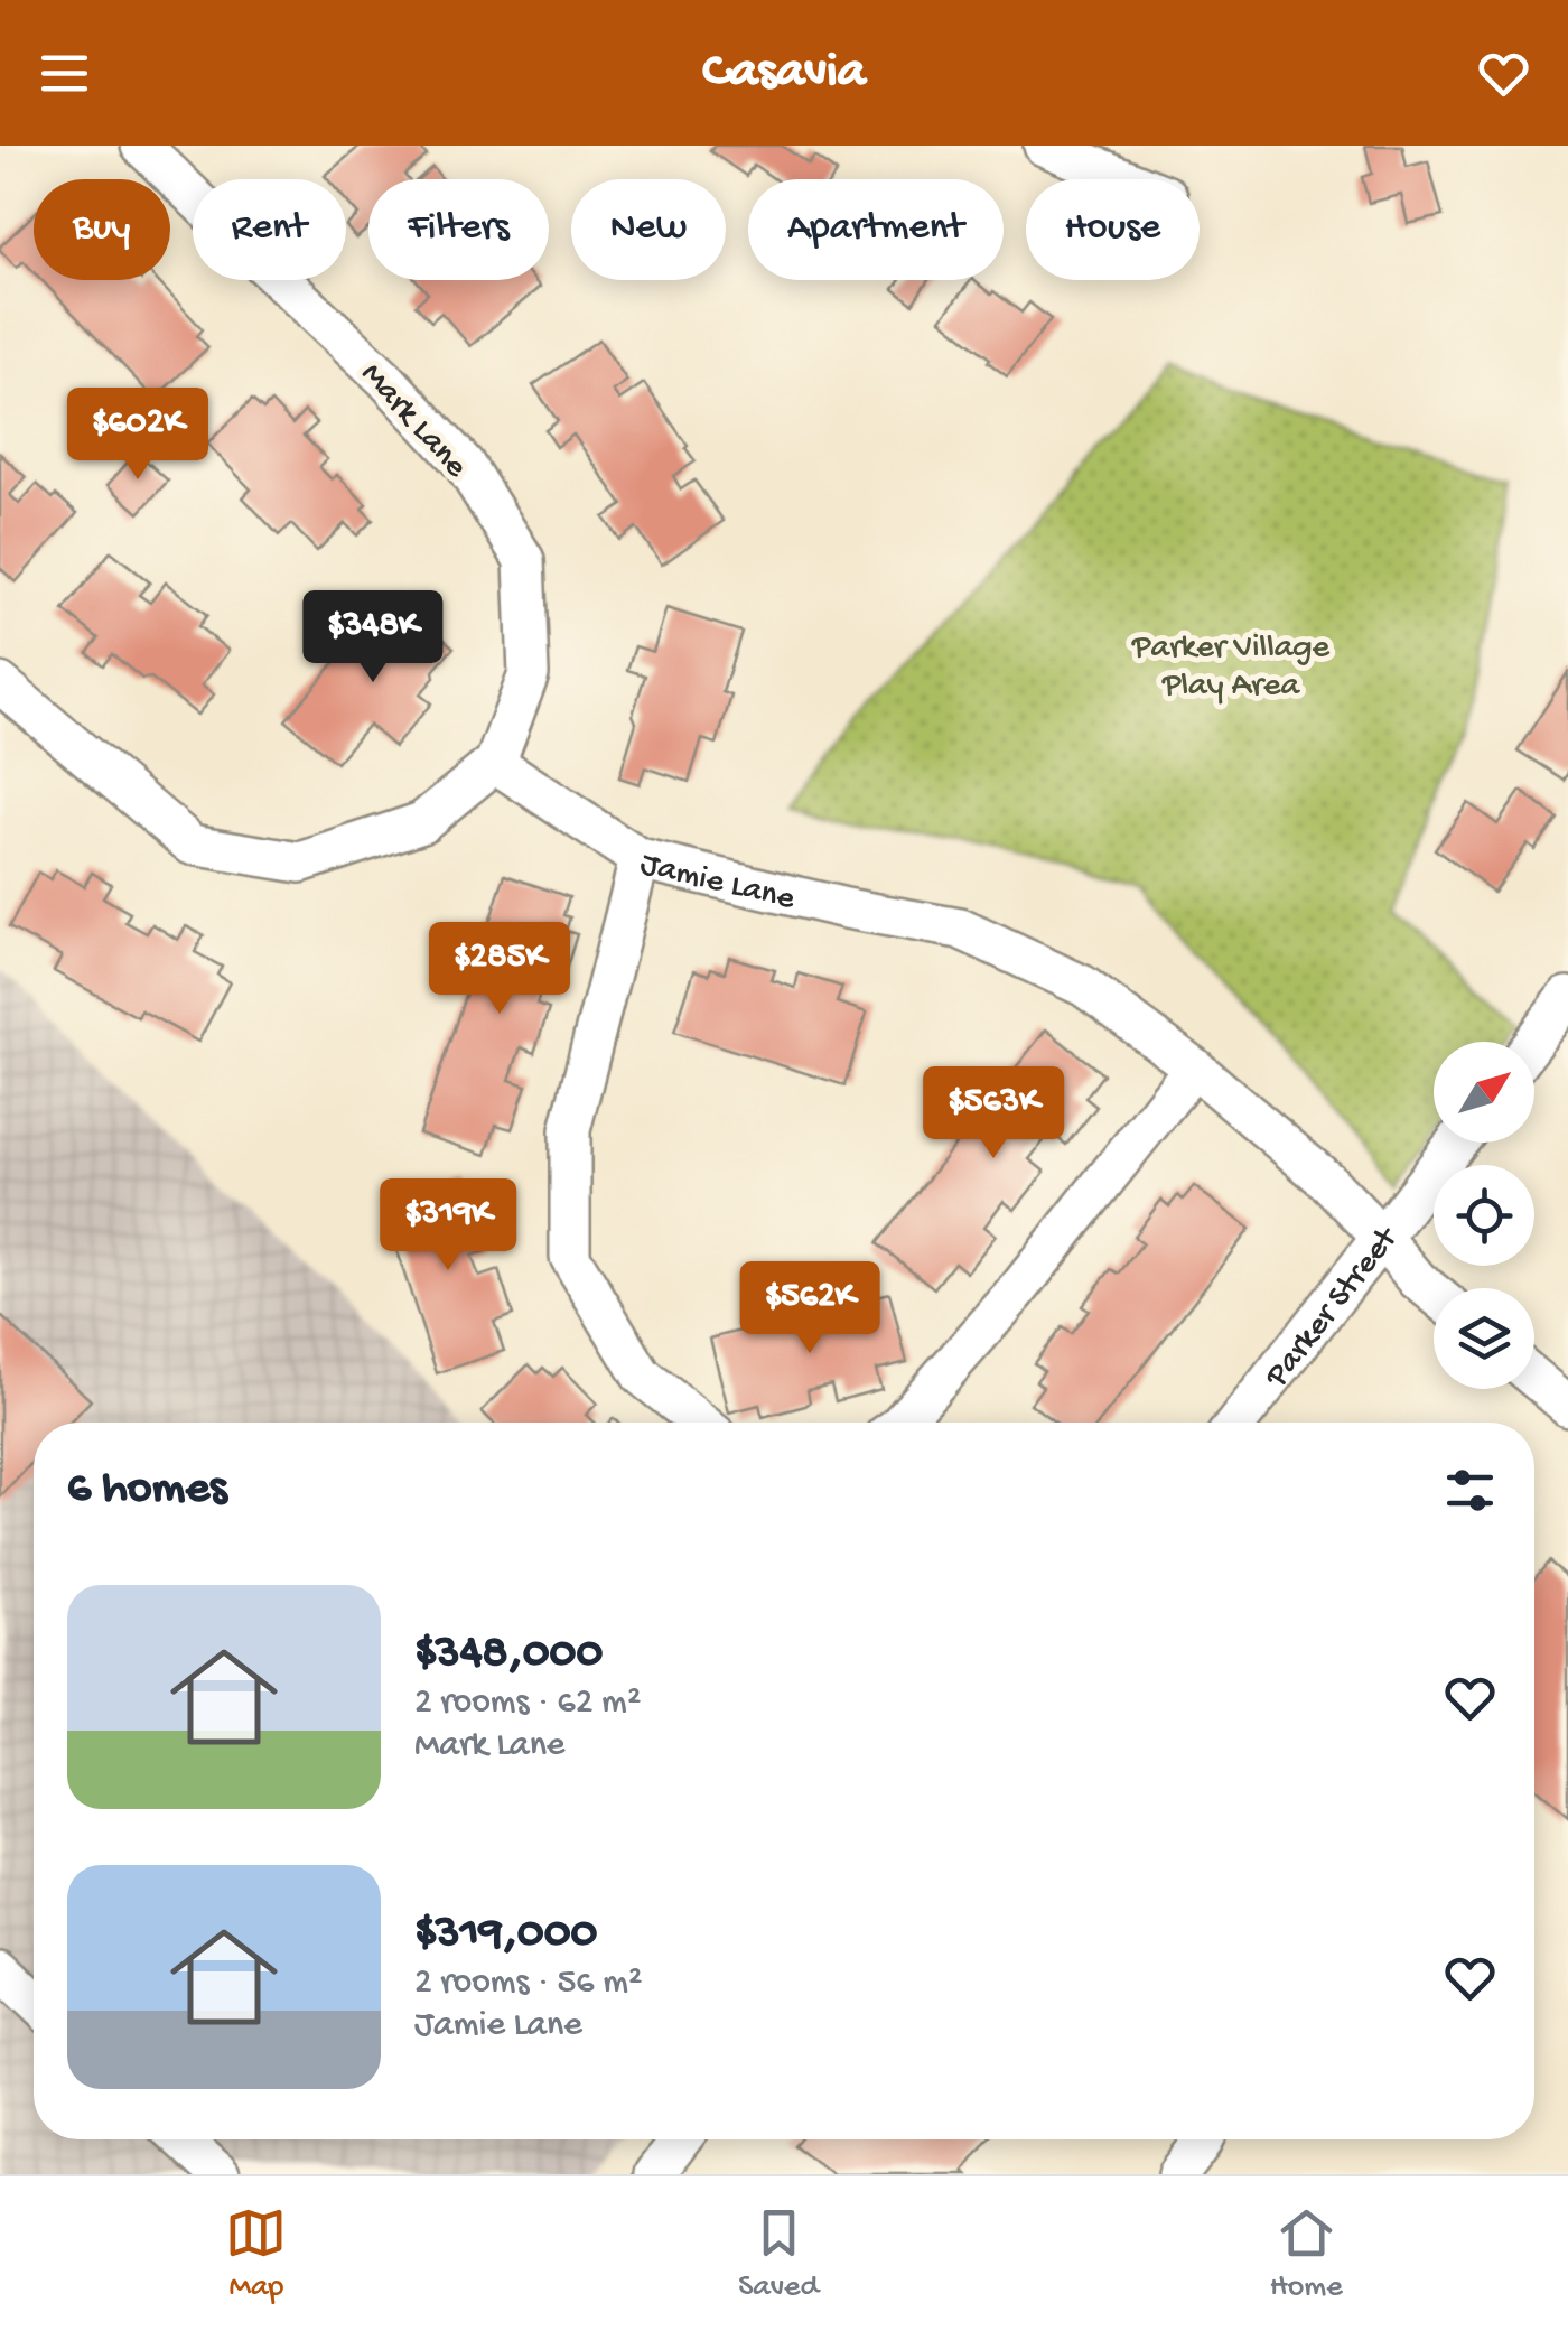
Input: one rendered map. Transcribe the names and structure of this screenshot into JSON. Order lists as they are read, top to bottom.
{
  "streets": {
    "street": ["Mark Lane", "Jamie Lane", "Parker Street"]
  },
  "crossings": [
    ["Jamie Lane", "Parker Street"]
  ],
  "parks": ["Parker Village Play Area"],
  "north": "top right",
  "page": {
    "header": "Casavia",
    "chip": [
      "Buy",
      "Rent",
      "Filters",
      "New",
      "Apartment",
      "House"
    ],
    "price": [
      "$602K",
      "$348K",
      "$285K",
      "$563K",
      "$319K",
      "$562K"
    ],
    "heading": "6 homes",
    "list": [
      {
        "name": "$348,000",
        "note": "2 rooms · 62 m² · Mark Lane"
      },
      {
        "name": "$319,000",
        "note": "2 rooms · 56 m² · Jamie Lane"
      }
    ],
    "tabs": ["Map", "Saved", "Home"]
  }
}
